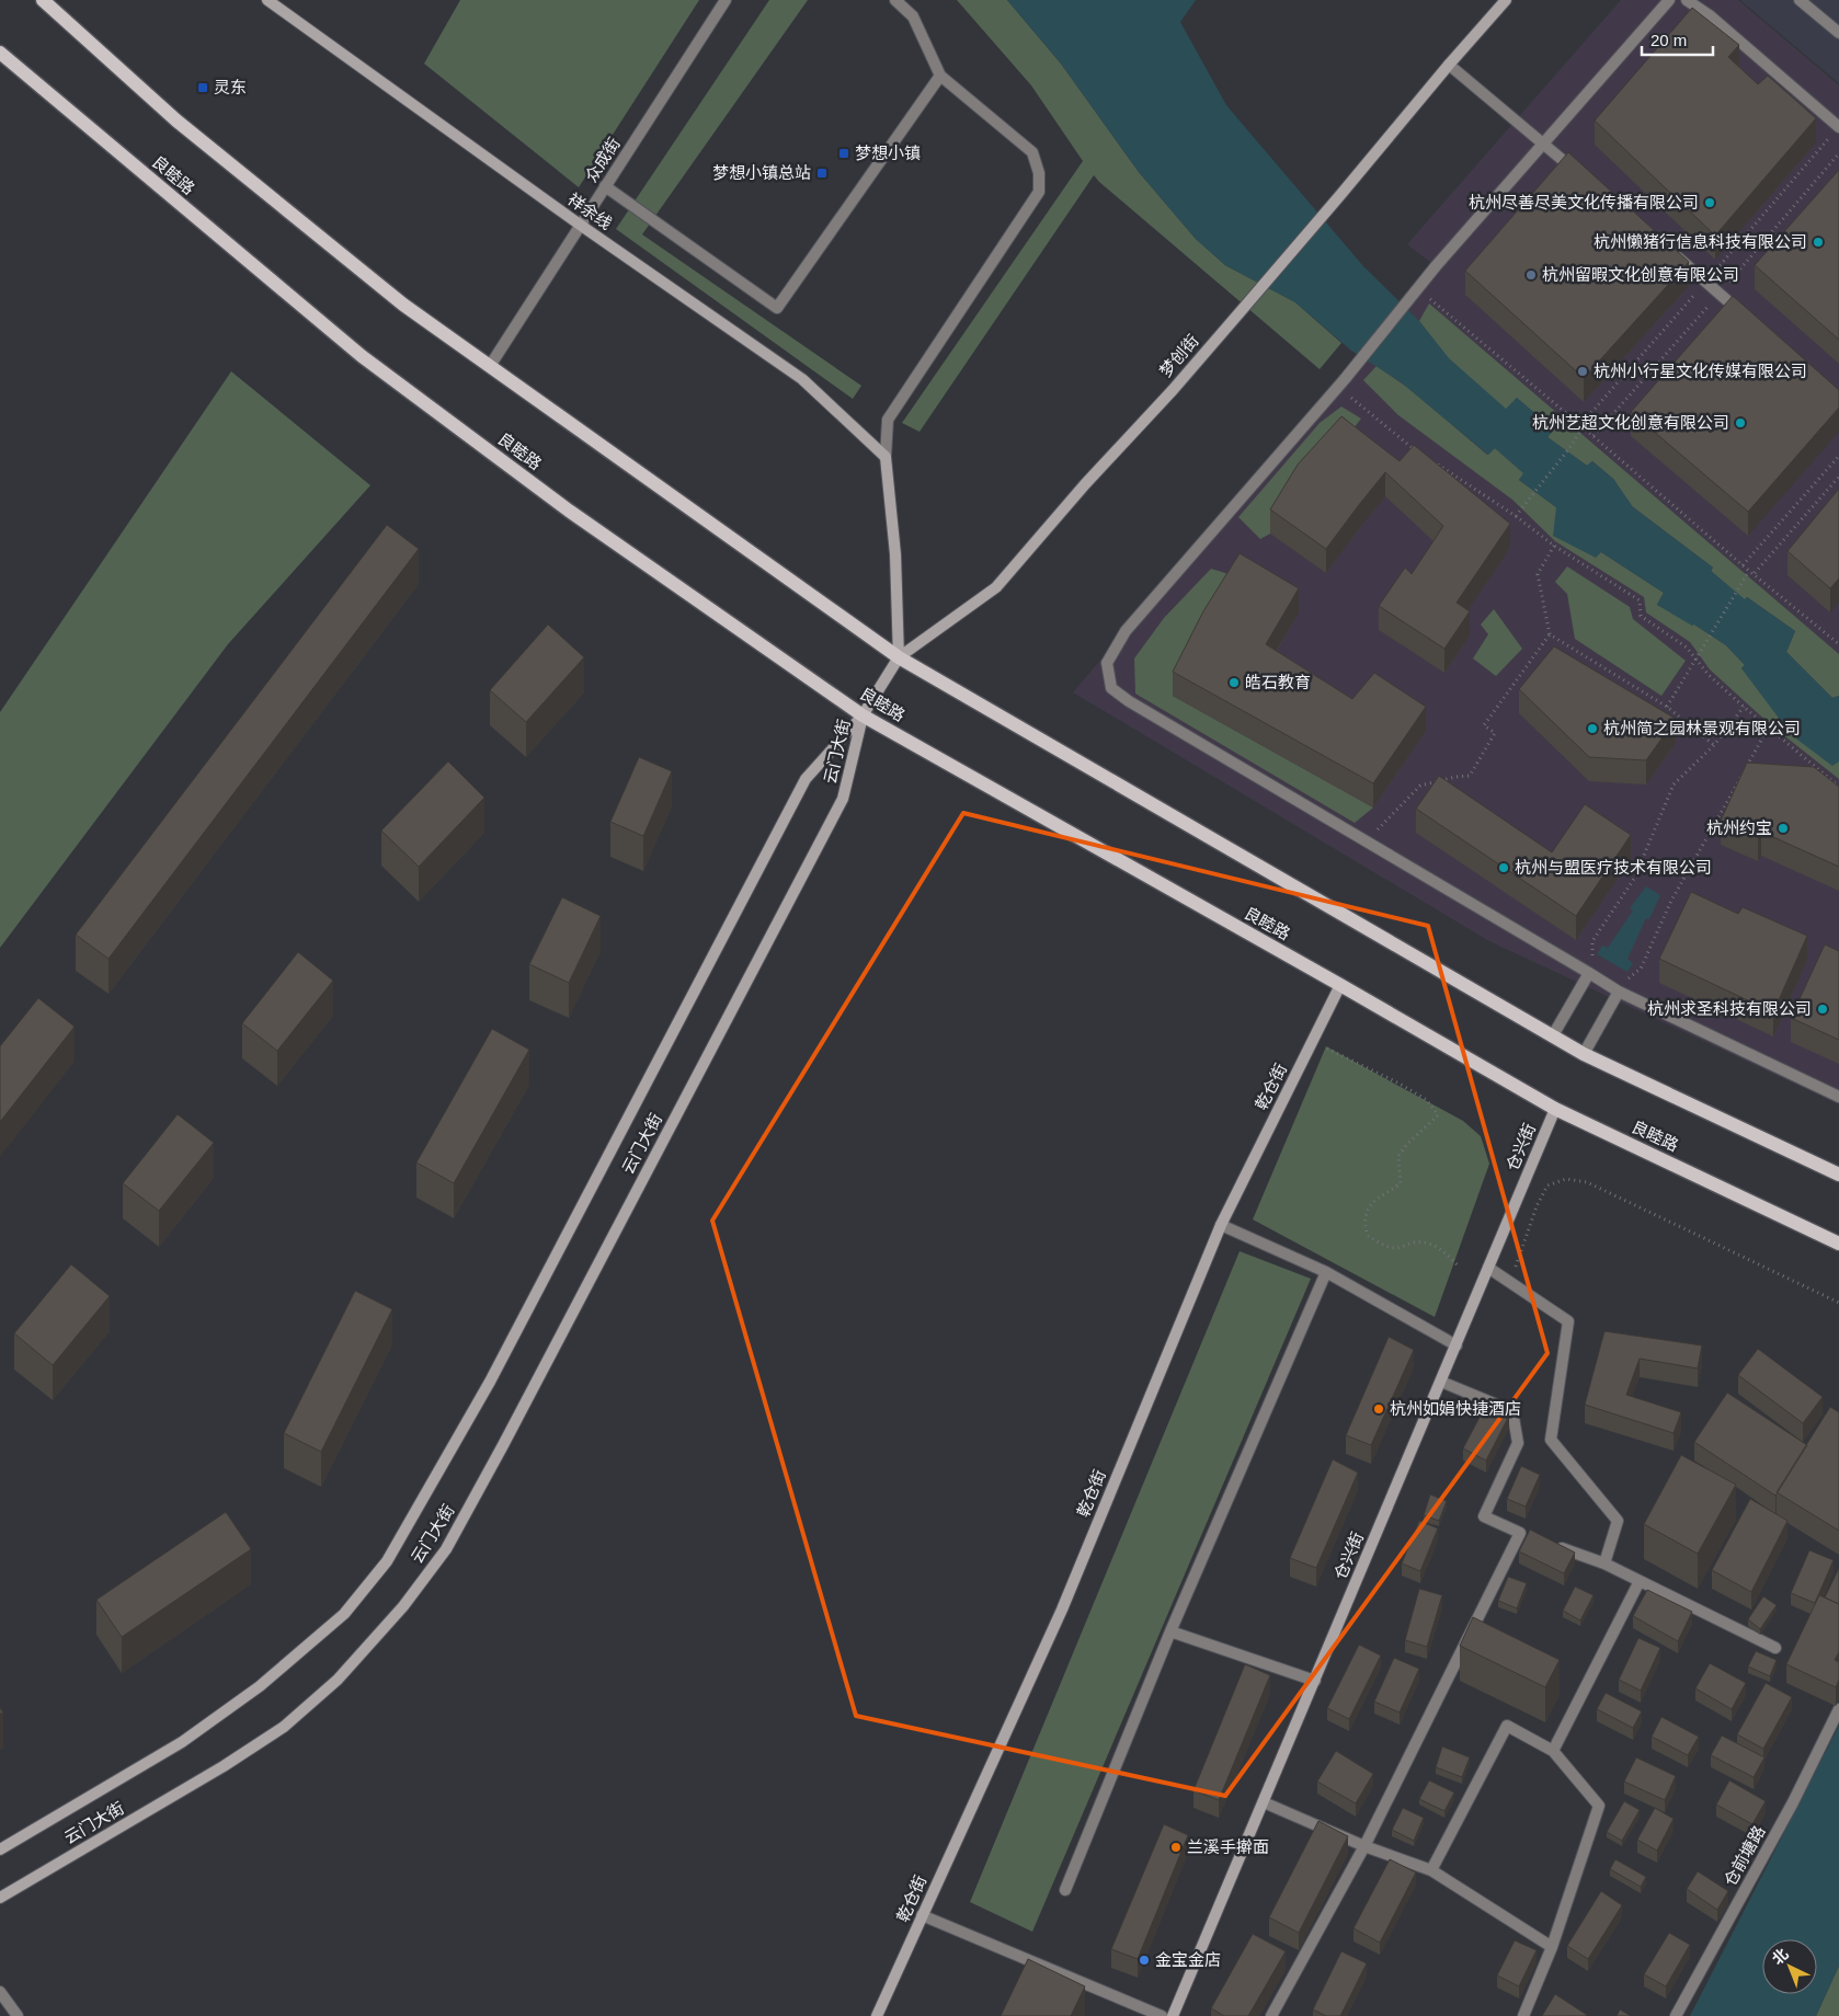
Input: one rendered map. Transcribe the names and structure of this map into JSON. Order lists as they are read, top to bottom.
{
  "streets": {
    "main road": ["良睦路"],
    "street": [
      "众成街",
      "祥余线",
      "梦创街",
      "云门大街",
      "乾仓街",
      "仓兴街",
      "仓前塘路"
    ]
  },
  "crossings": [
    ["众成街", "祥余线"],
    ["良睦路", "梦创街"],
    ["良睦路", "云门大街"],
    ["良睦路", "乾仓街"],
    ["良睦路", "仓兴街"],
    ["梦创街", "云门大街"]
  ],
  "places": {
    "transit": ["灵东", "梦想小镇", "梦想小镇总站"],
    "other": [
      "杭州尽善尽美文化传播有限公司",
      "杭州懒猪行信息科技有限公司",
      "杭州留暇文化创意有限公司",
      "杭州小行星文化传媒有限公司",
      "杭州艺超文化创意有限公司",
      "皓石教育",
      "杭州简之园林景观有限公司",
      "杭州约宝",
      "杭州与盟医疗技术有限公司",
      "杭州求圣科技有限公司",
      "杭州如娟快捷酒店",
      "兰溪手擀面",
      "金宝金店"
    ]
  },
  "scale_bar": "20 m",
  "north": "top left"
}
